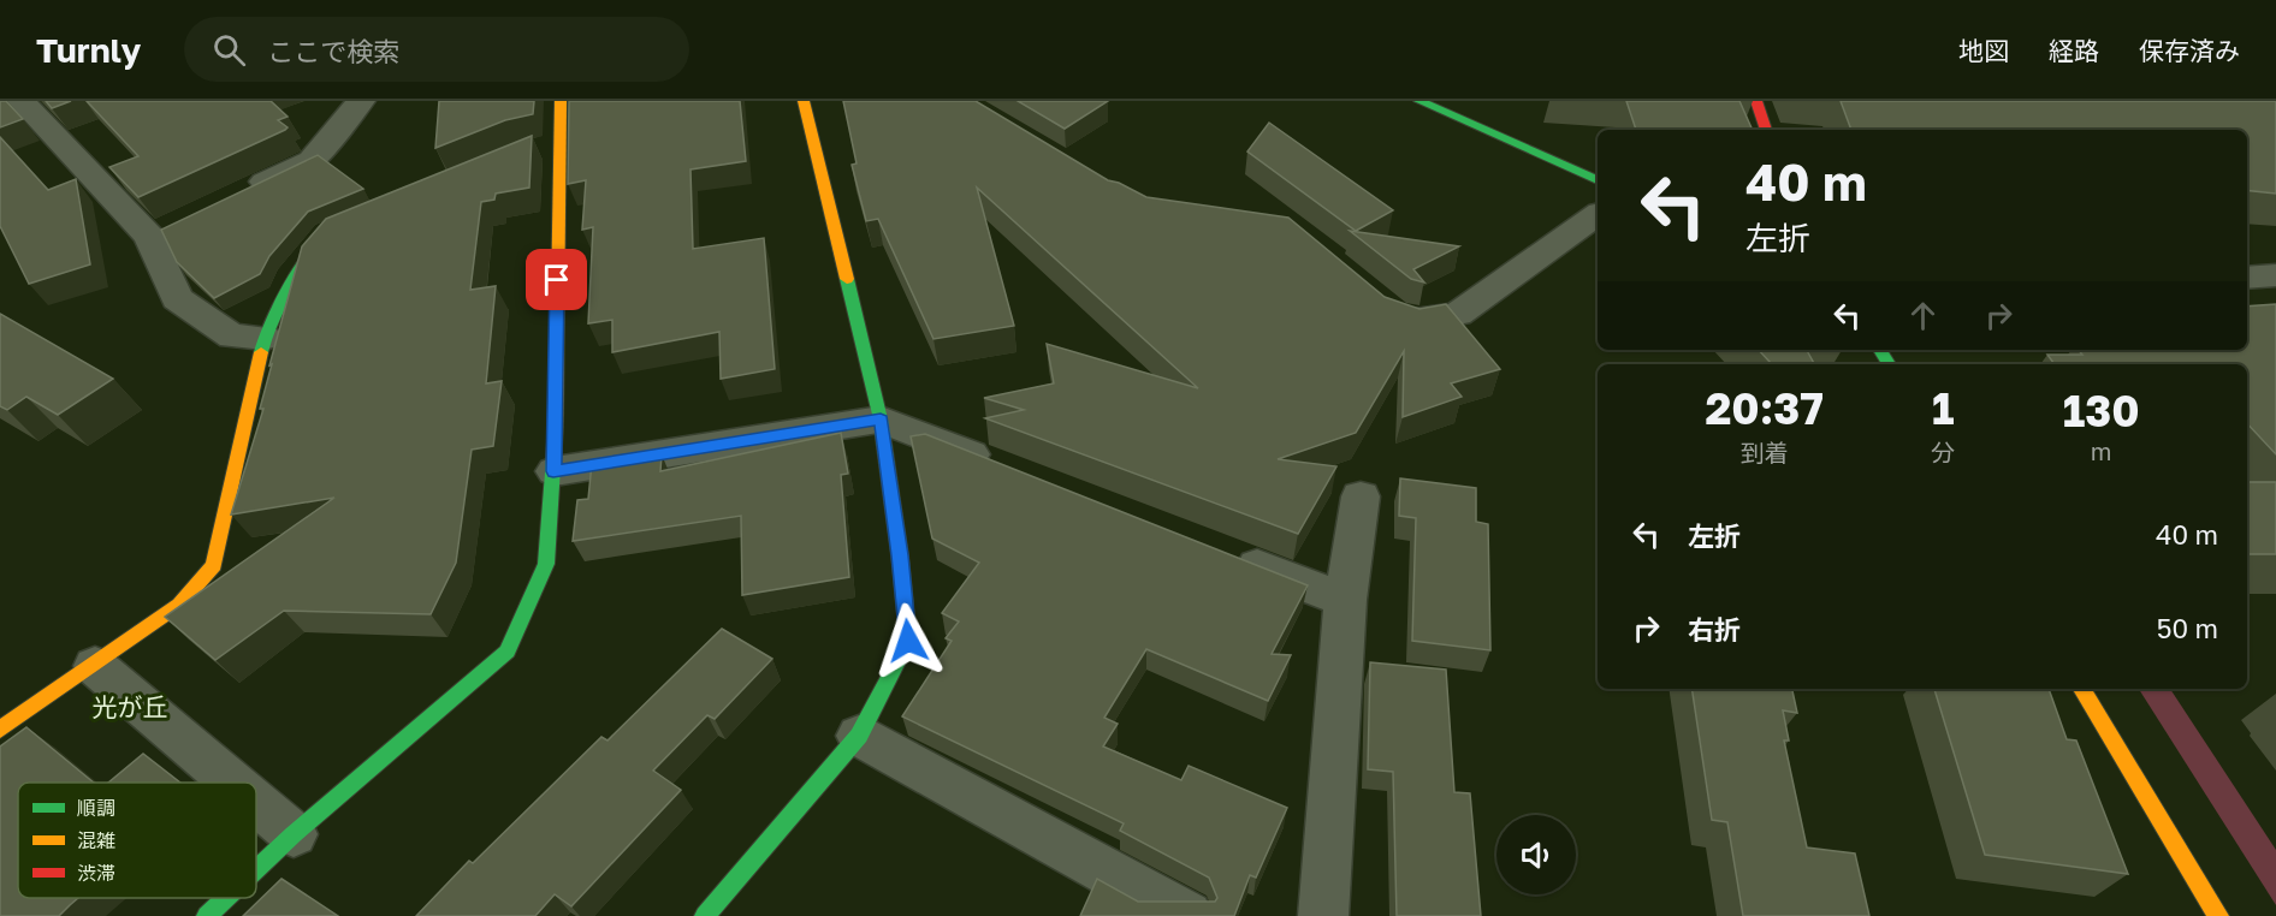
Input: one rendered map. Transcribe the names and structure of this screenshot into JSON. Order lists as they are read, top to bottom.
{
  "districts": ["光が丘"],
  "legend": ["順調", "混雑", "渋滞"],
  "page": {
    "header": "Turnly",
    "search": "ここで検索",
    "nav": ["地図", "経路", "保存済み"],
    "turn": ["40 m", "左折"],
    "eta": [
      "20:37",
      "到着",
      "1",
      "分",
      "130",
      "m"
    ],
    "list": [
      {
        "name": "左折",
        "value": "40 m"
      },
      {
        "name": "右折",
        "value": "50 m"
      }
    ]
  }
}
